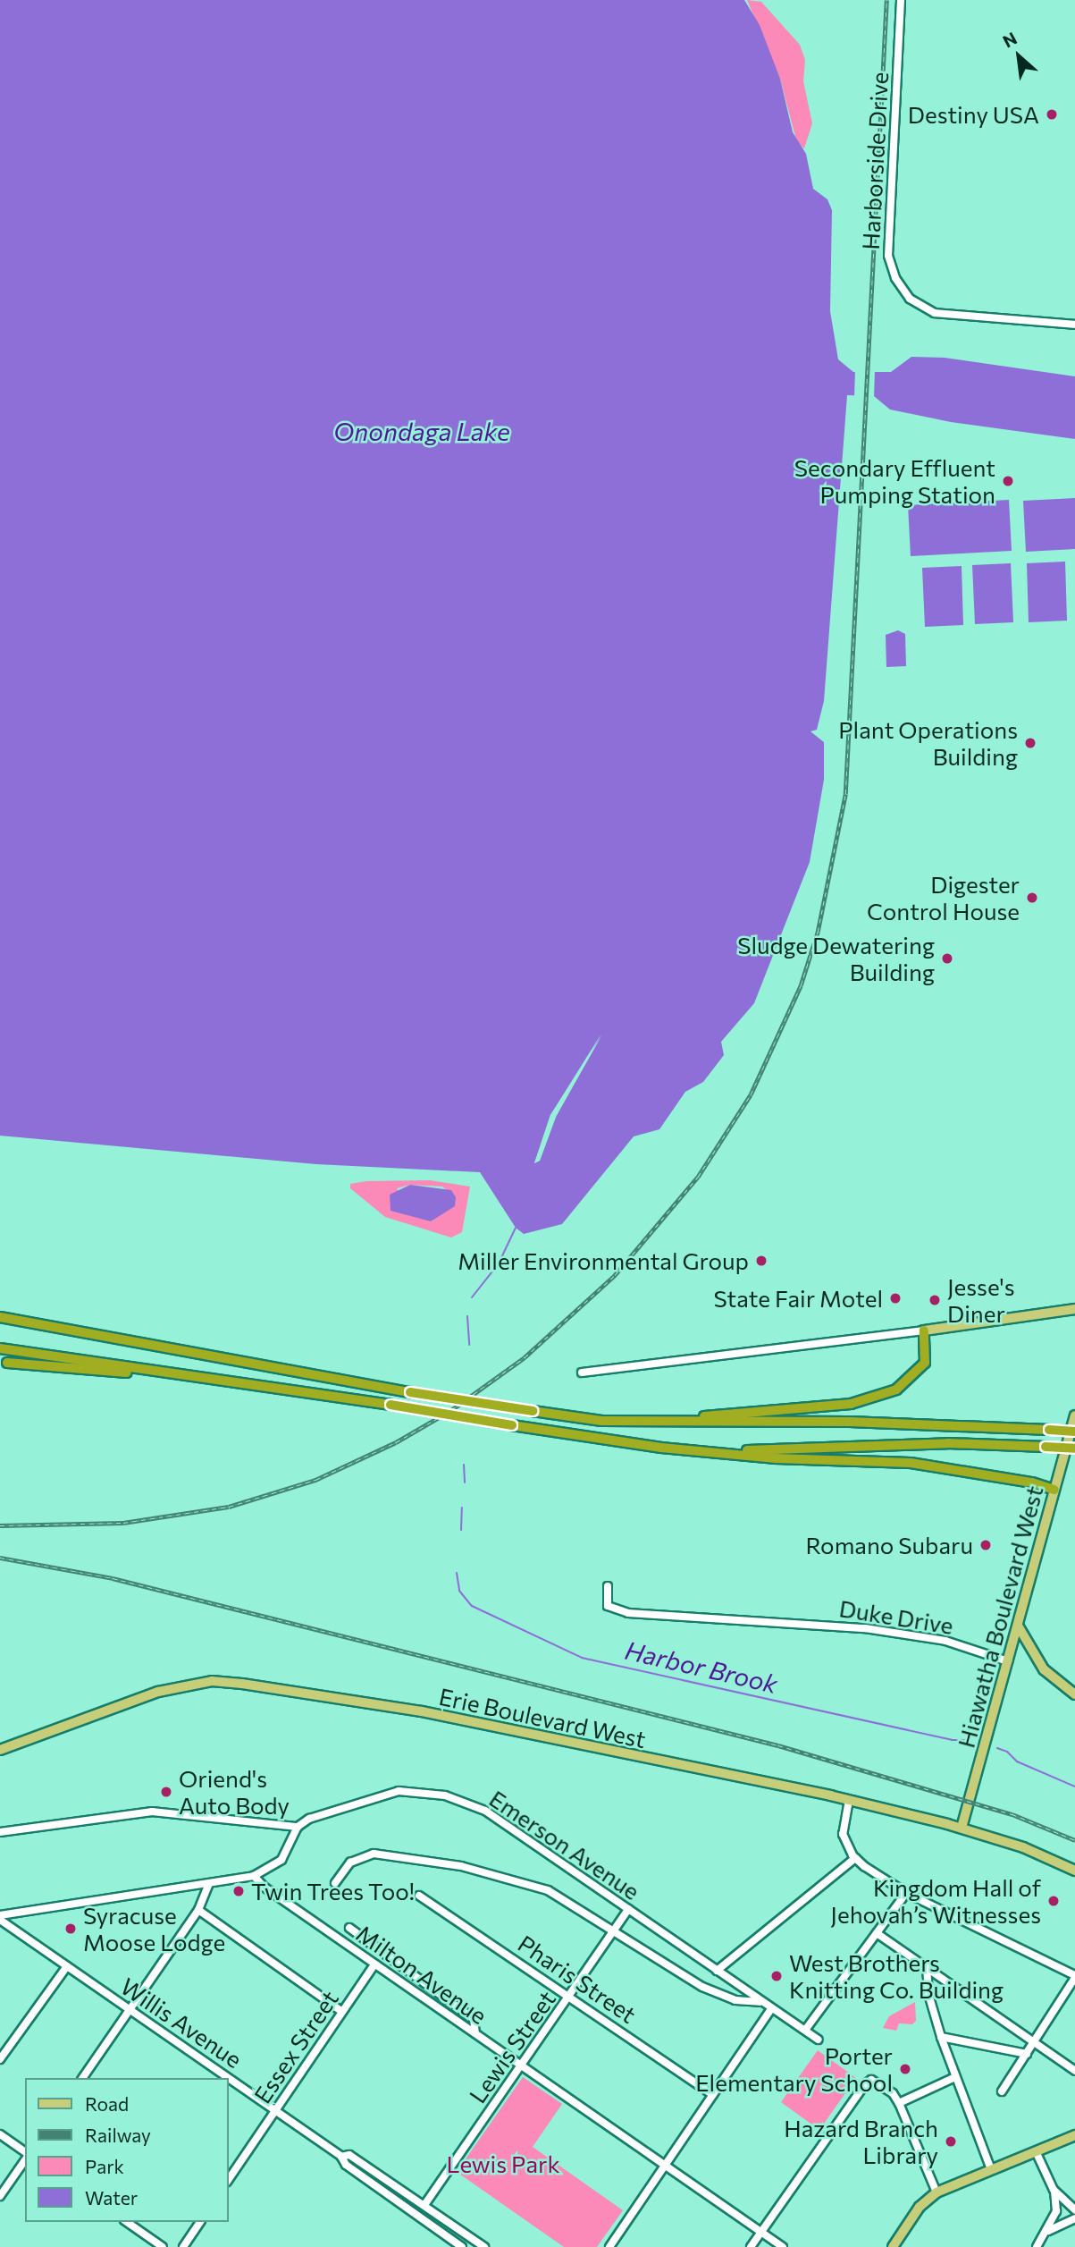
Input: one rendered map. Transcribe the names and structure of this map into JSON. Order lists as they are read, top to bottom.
{
  "streets": {
    "main road": ["Hiawatha Boulevard West", "Erie Boulevard West"],
    "street": [
      "Harborside Drive",
      "Duke Drive",
      "Emerson Avenue",
      "Milton Avenue",
      "Pharis Street",
      "Willis Avenue",
      "Essex Street",
      "Lewis Street"
    ]
  },
  "crossings": [
    ["Duke Drive", "Hiawatha Boulevard West"],
    ["Hiawatha Boulevard West", "Erie Boulevard West"],
    ["Emerson Avenue", "Lewis Street"],
    ["Milton Avenue", "Essex Street"],
    ["Milton Avenue", "Lewis Street"],
    ["Pharis Street", "Lewis Street"],
    ["Willis Avenue", "Essex Street"],
    ["Willis Avenue", "Lewis Street"]
  ],
  "water": ["Onondaga Lake", "Harbor Brook"],
  "parks": ["Lewis Park"],
  "places": [
    "Destiny USA",
    "Secondary Effluent Pumping Station",
    "Plant Operations Building",
    "Digester Control House",
    "Sludge Dewatering Building",
    "Miller Environmental Group",
    "State Fair Motel",
    "Jesse's Diner",
    "Romano Subaru",
    "Oriend's Auto Body",
    "Twin Trees Too!",
    "Kingdom Hall of Jehovah’s Witnesses",
    "Syracuse Moose Lodge",
    "West Brothers Knitting Co. Building",
    "Porter Elementary School",
    "Hazard Branch Library"
  ],
  "legend": [
    "Road",
    "Railway",
    "Park",
    "Water"
  ],
  "north": "top left"
}
